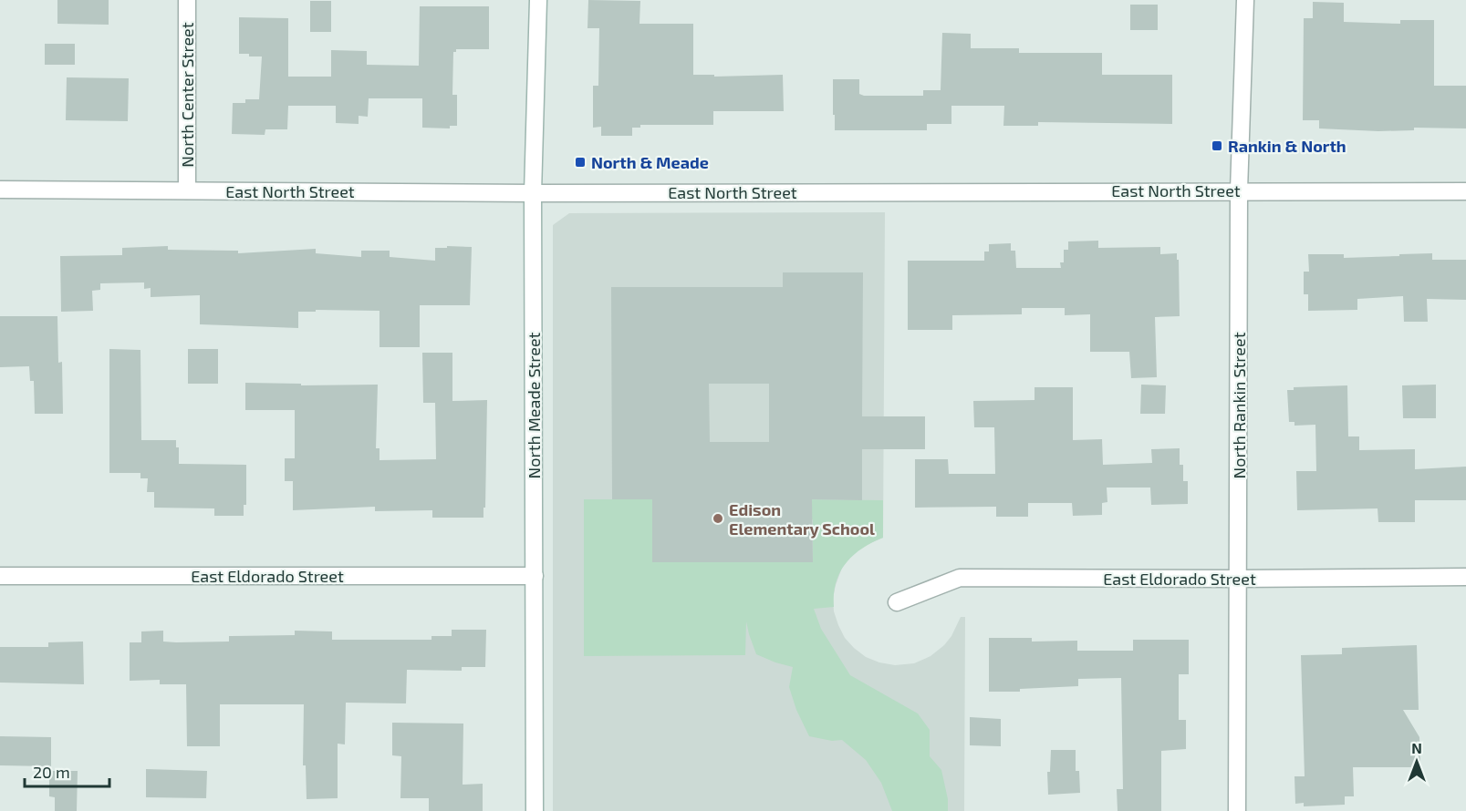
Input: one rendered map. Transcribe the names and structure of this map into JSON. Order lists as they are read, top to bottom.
{
  "streets": {
    "street": [
      "North Center Street",
      "East North Street",
      "North Meade Street",
      "North Rankin Street",
      "East Eldorado Street"
    ]
  },
  "crossings": [
    ["North Center Street", "East North Street"],
    ["East North Street", "North Meade Street"],
    ["East North Street", "North Rankin Street"],
    ["North Meade Street", "East Eldorado Street"],
    ["North Rankin Street", "East Eldorado Street"]
  ],
  "places": {
    "transit": ["Rankin & North", "North & Meade"],
    "other": ["Edison Elementary School"]
  },
  "scale_bar": "20 m",
  "north": "top"
}
